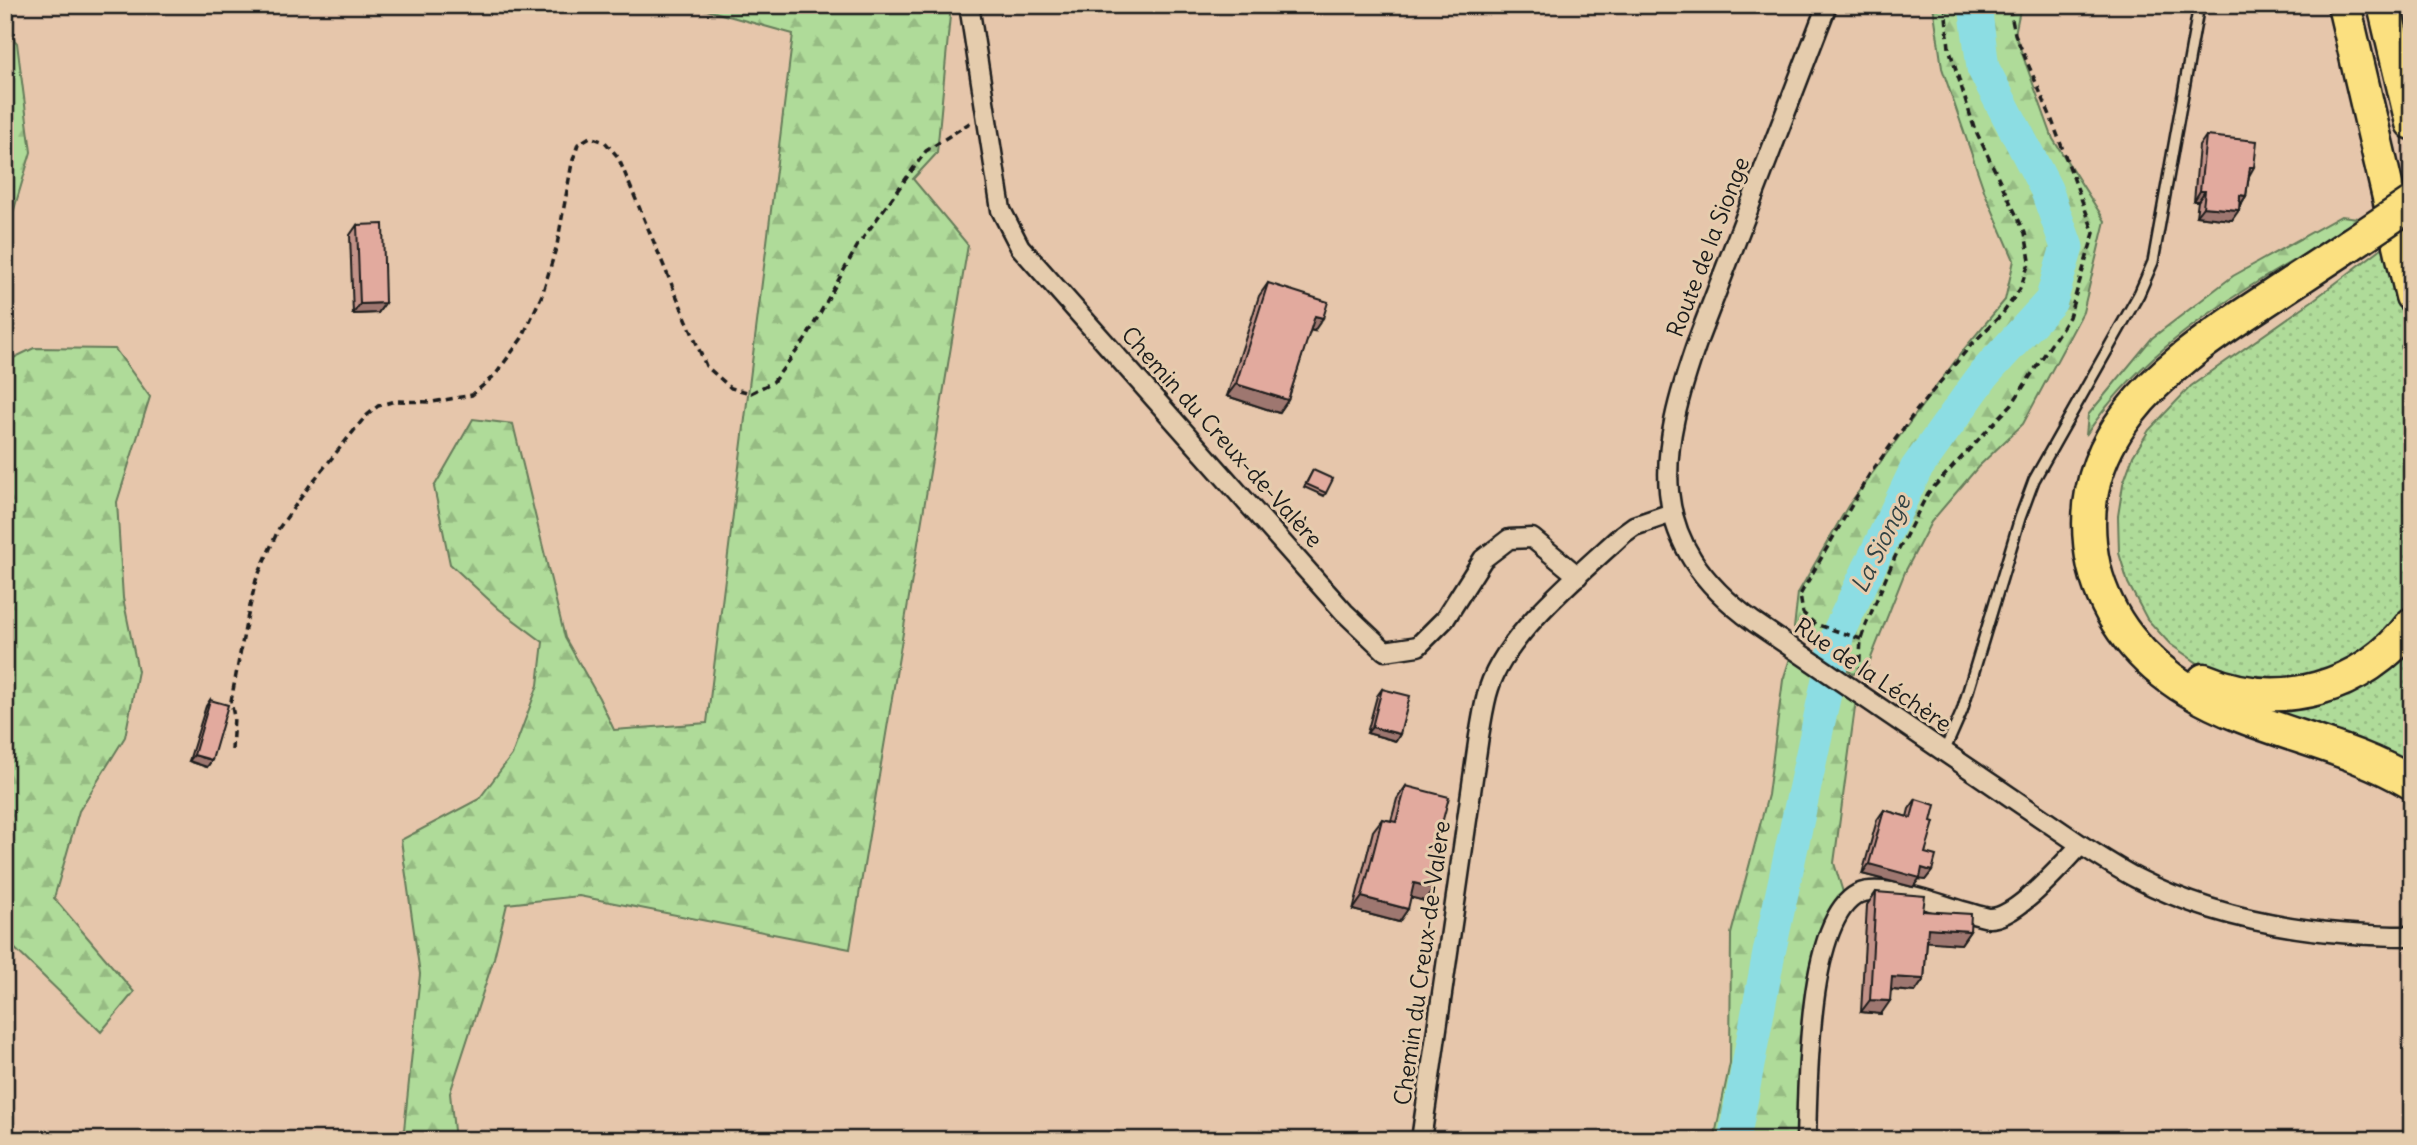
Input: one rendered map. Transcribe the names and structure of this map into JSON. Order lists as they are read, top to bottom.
{
  "streets": {
    "street": ["Route de la Sionge", "Chemin du Creux-de-Valère", "Rue de la Léchère"]
  },
  "crossings": [
    ["Route de la Sionge", "Chemin du Creux-de-Valère"],
    ["Route de la Sionge", "Rue de la Léchère"],
    ["Chemin du Creux-de-Valère", "Rue de la Léchère"]
  ],
  "water": ["La Sionge"]
}
